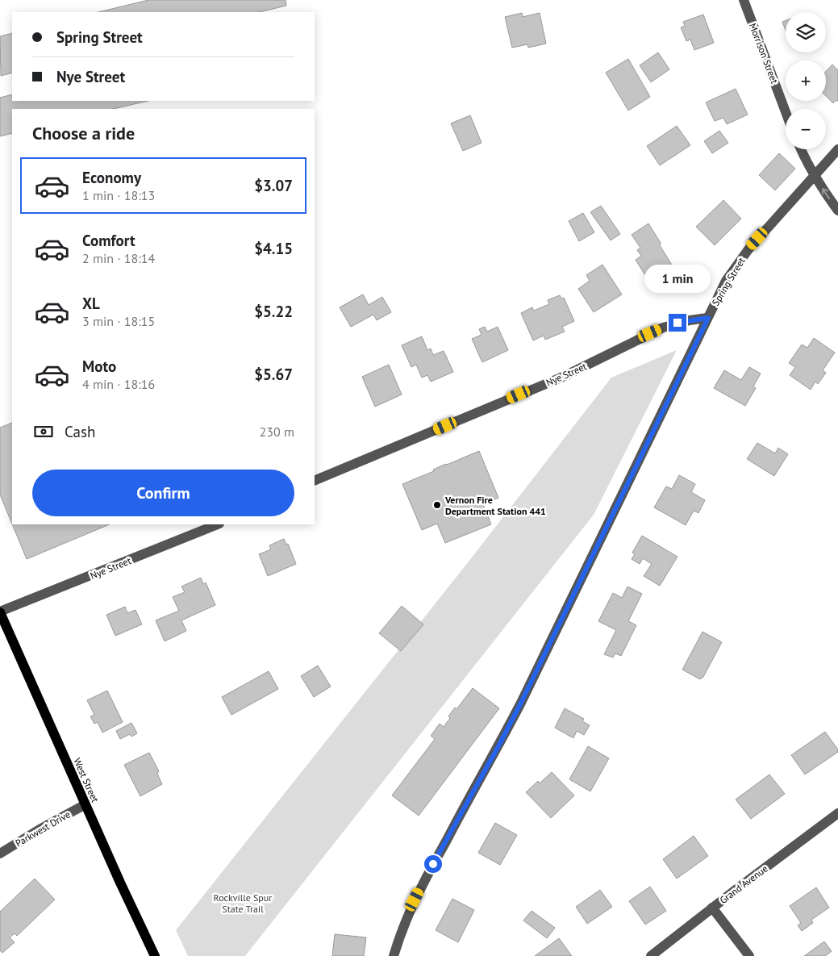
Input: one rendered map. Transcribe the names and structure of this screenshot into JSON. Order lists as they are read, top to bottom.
{
  "streets": {
    "main road": ["West Street"],
    "street": [
      "Morrison Street",
      "Spring Street",
      "Nye Street",
      "Parkwest Drive",
      "Grand Avenue"
    ]
  },
  "crossings": [
    ["Spring Street", "Nye Street"],
    ["Nye Street", "West Street"],
    ["West Street", "Parkwest Drive"]
  ],
  "parks": ["Rockville Spur State Trail"],
  "places": ["Vernon Fire Department Station 441"],
  "page": {
    "map_buttons": ["+", "−"],
    "banner": ["Spring Street", "Nye Street"],
    "heading": "Choose a ride",
    "list": [
      {
        "name": "Economy",
        "note": "1 min · 18:13",
        "value": "$3.07"
      },
      {
        "name": "Comfort",
        "note": "2 min · 18:14",
        "value": "$4.15"
      },
      {
        "name": "XL",
        "note": "3 min · 18:15",
        "value": "$5.22"
      },
      {
        "name": "Moto",
        "note": "4 min · 18:16",
        "value": "$5.67"
      }
    ],
    "bubble": "1 min",
    "pay": ["Cash", "230 m"],
    "buttons": "Confirm"
  }
}
